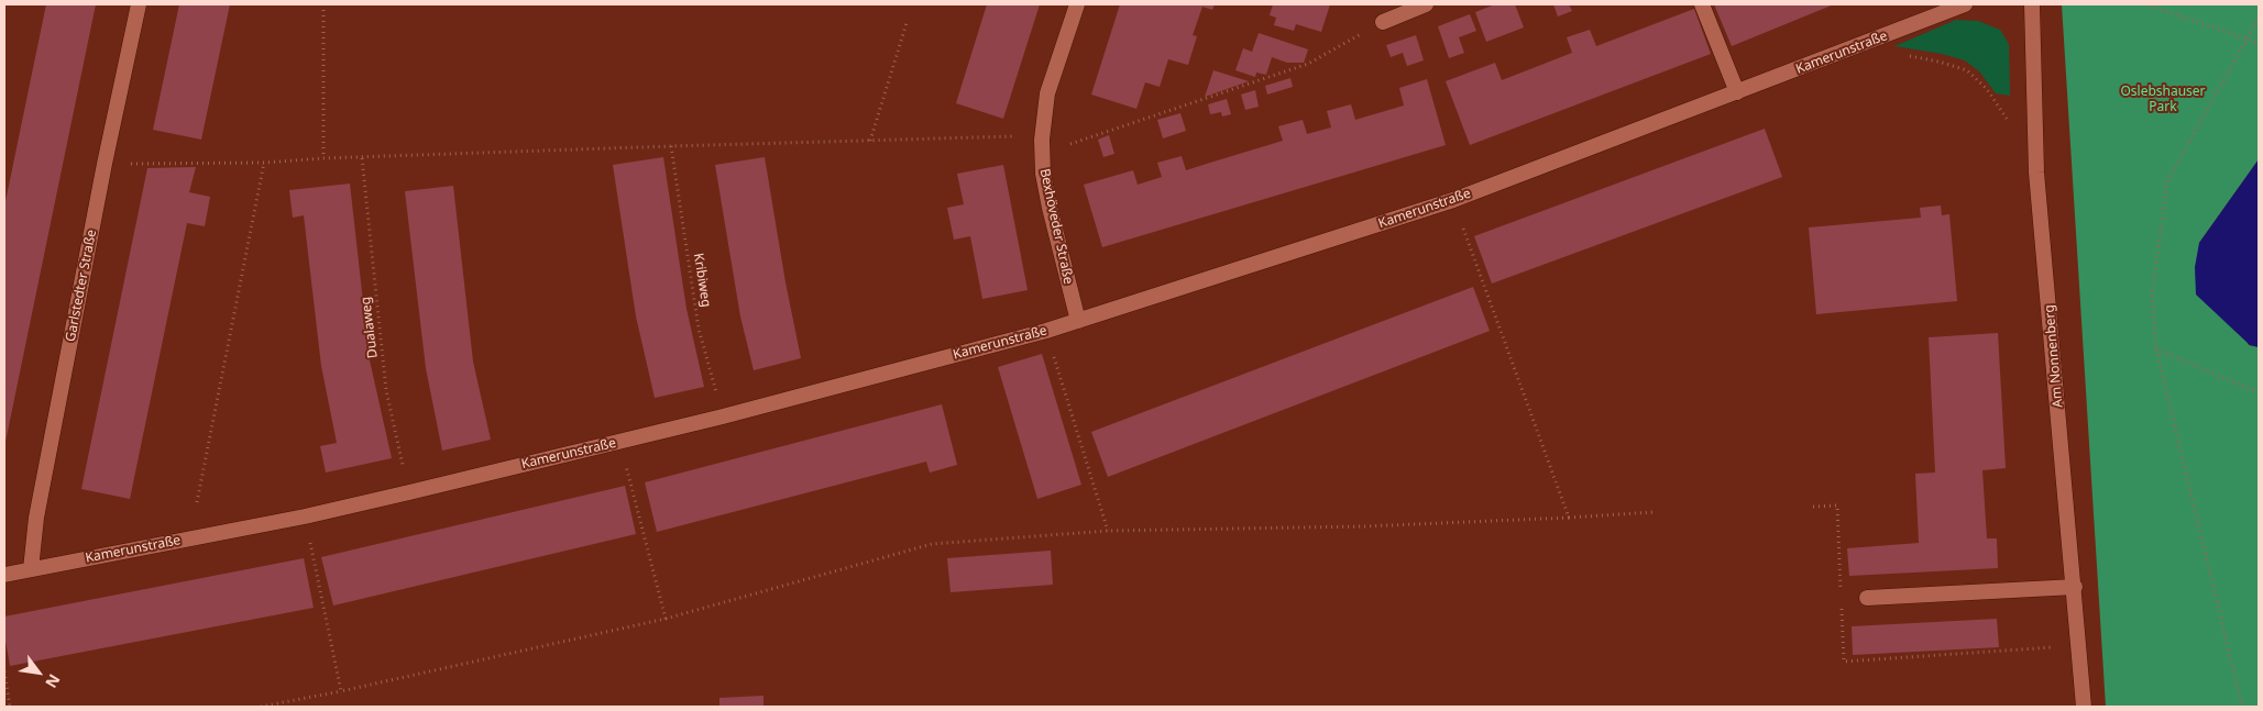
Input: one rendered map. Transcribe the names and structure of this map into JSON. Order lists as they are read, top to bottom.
{
  "streets": {
    "street": [
      "Kamerunstraße",
      "Bexhöveder Straße",
      "Garlstedter Straße",
      "Am Nonnenberg"
    ],
    "path": ["Kribiweg", "Dualaweg"]
  },
  "crossings": [
    ["Kamerunstraße", "Bexhöveder Straße"],
    ["Kamerunstraße", "Kribiweg"],
    ["Kamerunstraße", "Garlstedter Straße"],
    ["Kamerunstraße", "Dualaweg"]
  ],
  "parks": ["Oslebshauser Park"],
  "north": "bottom right"
}
